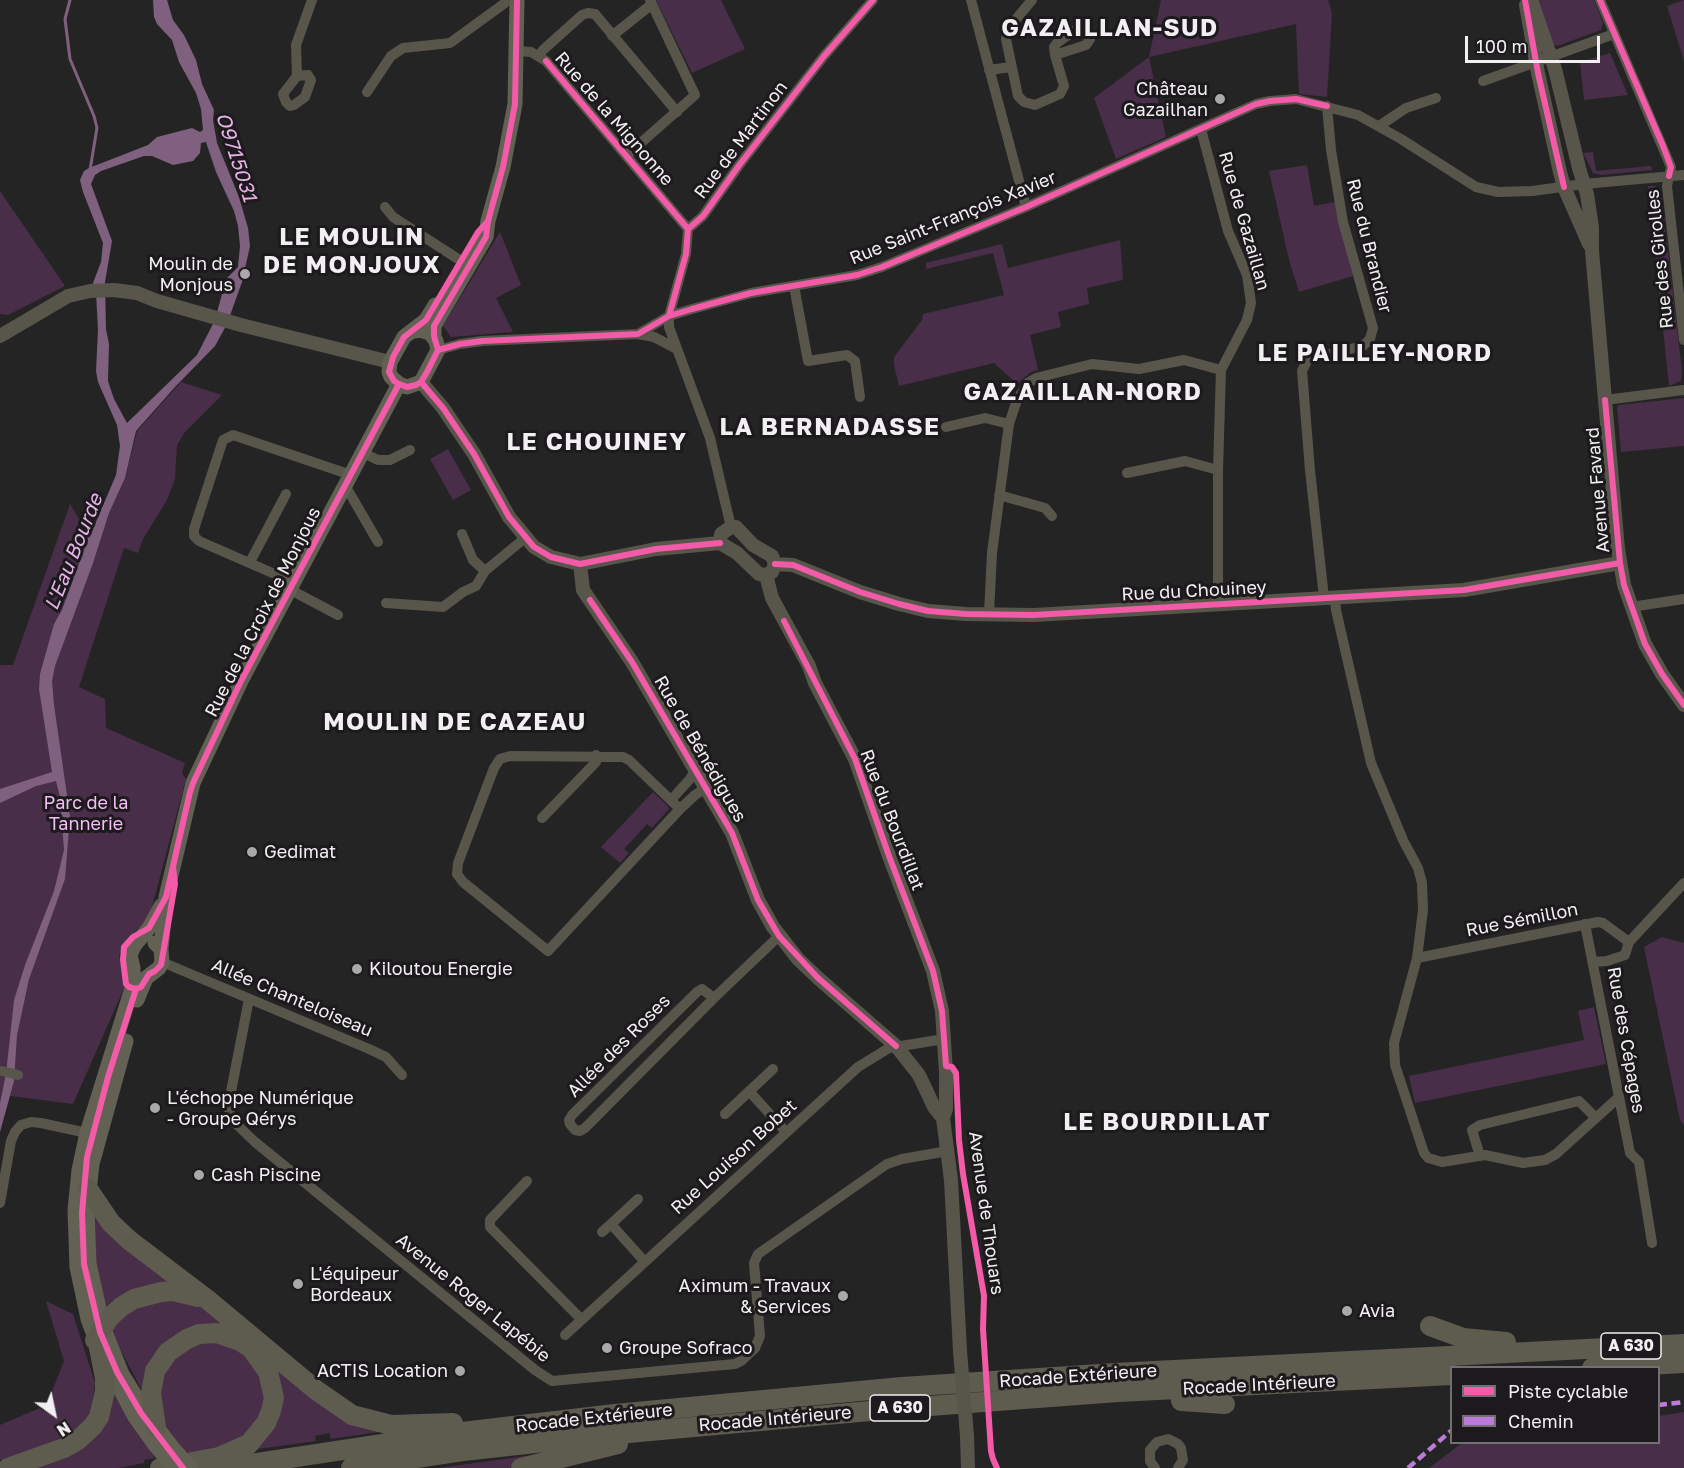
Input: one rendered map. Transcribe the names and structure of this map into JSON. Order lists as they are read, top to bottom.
{
  "streets": {
    "highway": ["A 630", "Rocade Extérieure", "Rocade Intérieure"],
    "main road": ["Rue de la Croix de Monjous"],
    "street": [
      "Rue de la Mignonne",
      "Rue de Martinon",
      "Rue Saint-François Xavier",
      "Rue de Gazaillan",
      "Rue du Brandier",
      "Rue des Girolles",
      "Avenue Favard",
      "Rue du Chouiney",
      "Rue de Bénédigues",
      "Rue du Bourdillat",
      "Rue Sémillon",
      "Allée Chanteloiseau",
      "Rue des Cépages",
      "Allée des Roses",
      "Rue Louison Bobet",
      "Avenue de Thouars",
      "Avenue Roger Lapébie"
    ]
  },
  "crossings": [
    ["Rue de la Mignonne", "Rue de Martinon"],
    ["Rue Saint-François Xavier", "Rue de Gazaillan"],
    ["Rue Saint-François Xavier", "Rue du Brandier"],
    ["Rue Saint-François Xavier", "Rue des Girolles"],
    ["Rue Saint-François Xavier", "Avenue Favard"],
    ["Rue Saint-François Xavier", "Rue de la Croix de Monjous"],
    ["Rue de Gazaillan", "Rue du Chouiney"],
    ["Rue du Brandier", "Rue du Chouiney"],
    ["Rue du Brandier", "Rue Sémillon"],
    ["Avenue Favard", "Rue du Chouiney"],
    ["Rue de la Croix de Monjous", "Allée Chanteloiseau"],
    ["Rue de Bénédigues", "Allée des Roses"],
    ["Rue de Bénédigues", "Rue Louison Bobet"],
    ["Rue de Bénédigues", "Avenue de Thouars"],
    ["Rue du Bourdillat", "Rue Louison Bobet"],
    ["Rue du Bourdillat", "Avenue de Thouars"],
    ["Rue Sémillon", "Rue des Cépages"],
    ["Allée Chanteloiseau", "Avenue Roger Lapébie"],
    ["Rue Louison Bobet", "Avenue de Thouars"],
    ["Avenue de Thouars", "Avenue Roger Lapébie"]
  ],
  "districts": [
    "GAZAILLAN-SUD",
    "LE MOULIN DE MONJOUX",
    "LE PAILLEY-NORD",
    "GAZAILLAN-NORD",
    "LA BERNADASSE",
    "LE CHOUINEY",
    "MOULIN DE CAZEAU",
    "LE BOURDILLAT"
  ],
  "water": ["O9715031", "L'Eau Bourde"],
  "parks": ["Parc de la Tannerie"],
  "places": [
    "Château Gazailhan",
    "Moulin de Monjous",
    "Gedimat",
    "Kiloutou Energie",
    "L'échoppe Numérique - Groupe Qérys",
    "Cash Piscine",
    "L'équipeur Bordeaux",
    "Aximum - Travaux & Services",
    "Avia",
    "Groupe Sofraco",
    "ACTIS Location"
  ],
  "legend": ["Piste cyclable", "Chemin"],
  "scale_bar": "100 m",
  "north": "bottom right"
}
